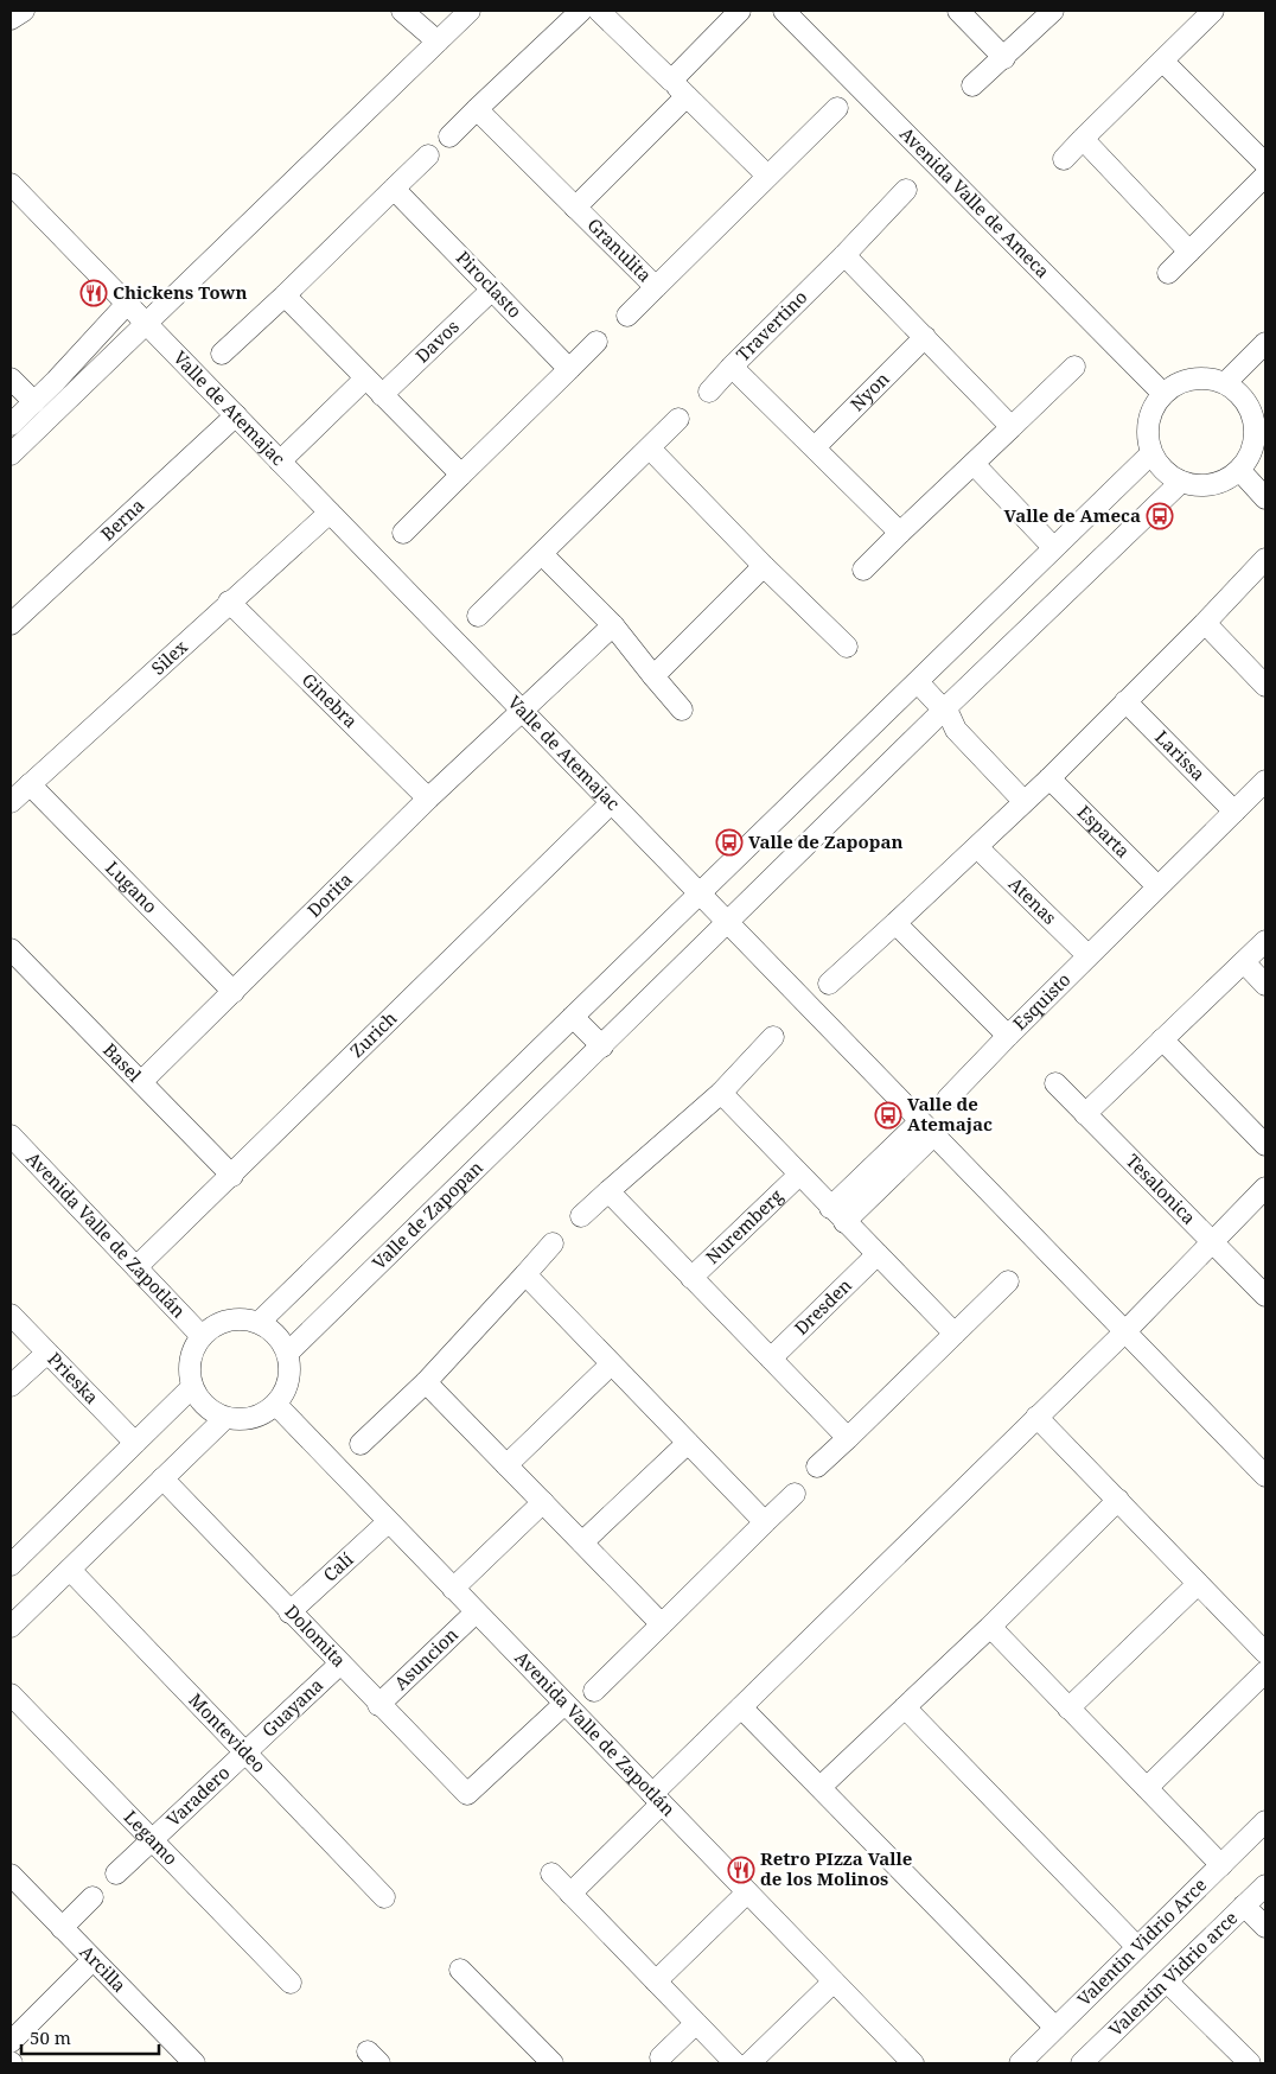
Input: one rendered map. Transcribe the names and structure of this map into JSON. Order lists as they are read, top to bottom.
{
  "streets": {
    "street": [
      "Avenida Valle de Ameca",
      "Granulita",
      "Piroclasto",
      "Travertino",
      "Davos",
      "Nyon",
      "Valle de Atemajac",
      "Berna",
      "Silex",
      "Ginebra",
      "Larissa",
      "Esparta",
      "Lugano",
      "Dorita",
      "Atenas",
      "Esquisto",
      "Zurich",
      "Basel",
      "Tesalonica",
      "Valle de Zapopan",
      "Nuremberg",
      "Avenida Valle de Zapotlán",
      "Dresden",
      "Prieska",
      "Calí",
      "Dolomita",
      "Asuncion",
      "Guayana",
      "Montevideo",
      "Varadero",
      "Legamo",
      "Valentin Vidrio Arce",
      "Arcilla",
      "Valentin Vidrio arce"
    ]
  },
  "crossings": [
    ["Avenida Valle de Ameca", "Valle de Zapopan"],
    ["Piroclasto", "Davos"],
    ["Travertino", "Nyon"],
    ["Valle de Atemajac", "Berna"],
    ["Valle de Atemajac", "Silex"],
    ["Valle de Atemajac", "Dorita"],
    ["Valle de Atemajac", "Zurich"],
    ["Valle de Atemajac", "Valle de Zapopan"],
    ["Silex", "Ginebra"],
    ["Silex", "Lugano"],
    ["Ginebra", "Dorita"],
    ["Larissa", "Esquisto"],
    ["Esparta", "Esquisto"],
    ["Lugano", "Dorita"],
    ["Dorita", "Basel"],
    ["Atenas", "Esquisto"],
    ["Zurich", "Basel"],
    ["Zurich", "Avenida Valle de Zapotlán"],
    ["Valle de Zapopan", "Avenida Valle de Zapotlán"],
    ["Avenida Valle de Zapotlán", "Calí"],
    ["Avenida Valle de Zapotlán", "Dolomita"],
    ["Avenida Valle de Zapotlán", "Asuncion"],
    ["Calí", "Dolomita"],
    ["Dolomita", "Asuncion"],
    ["Dolomita", "Guayana"],
    ["Guayana", "Montevideo"],
    ["Guayana", "Varadero"],
    ["Montevideo", "Varadero"],
    ["Varadero", "Legamo"]
  ],
  "places": {
    "restaurant": ["Chickens Town", "Retro PIzza Valle de los Molinos"],
    "bus stop": ["Valle de Ameca", "Valle de Zapopan", "Valle de Atemajac"]
  },
  "scale_bar": "50 m"
}
